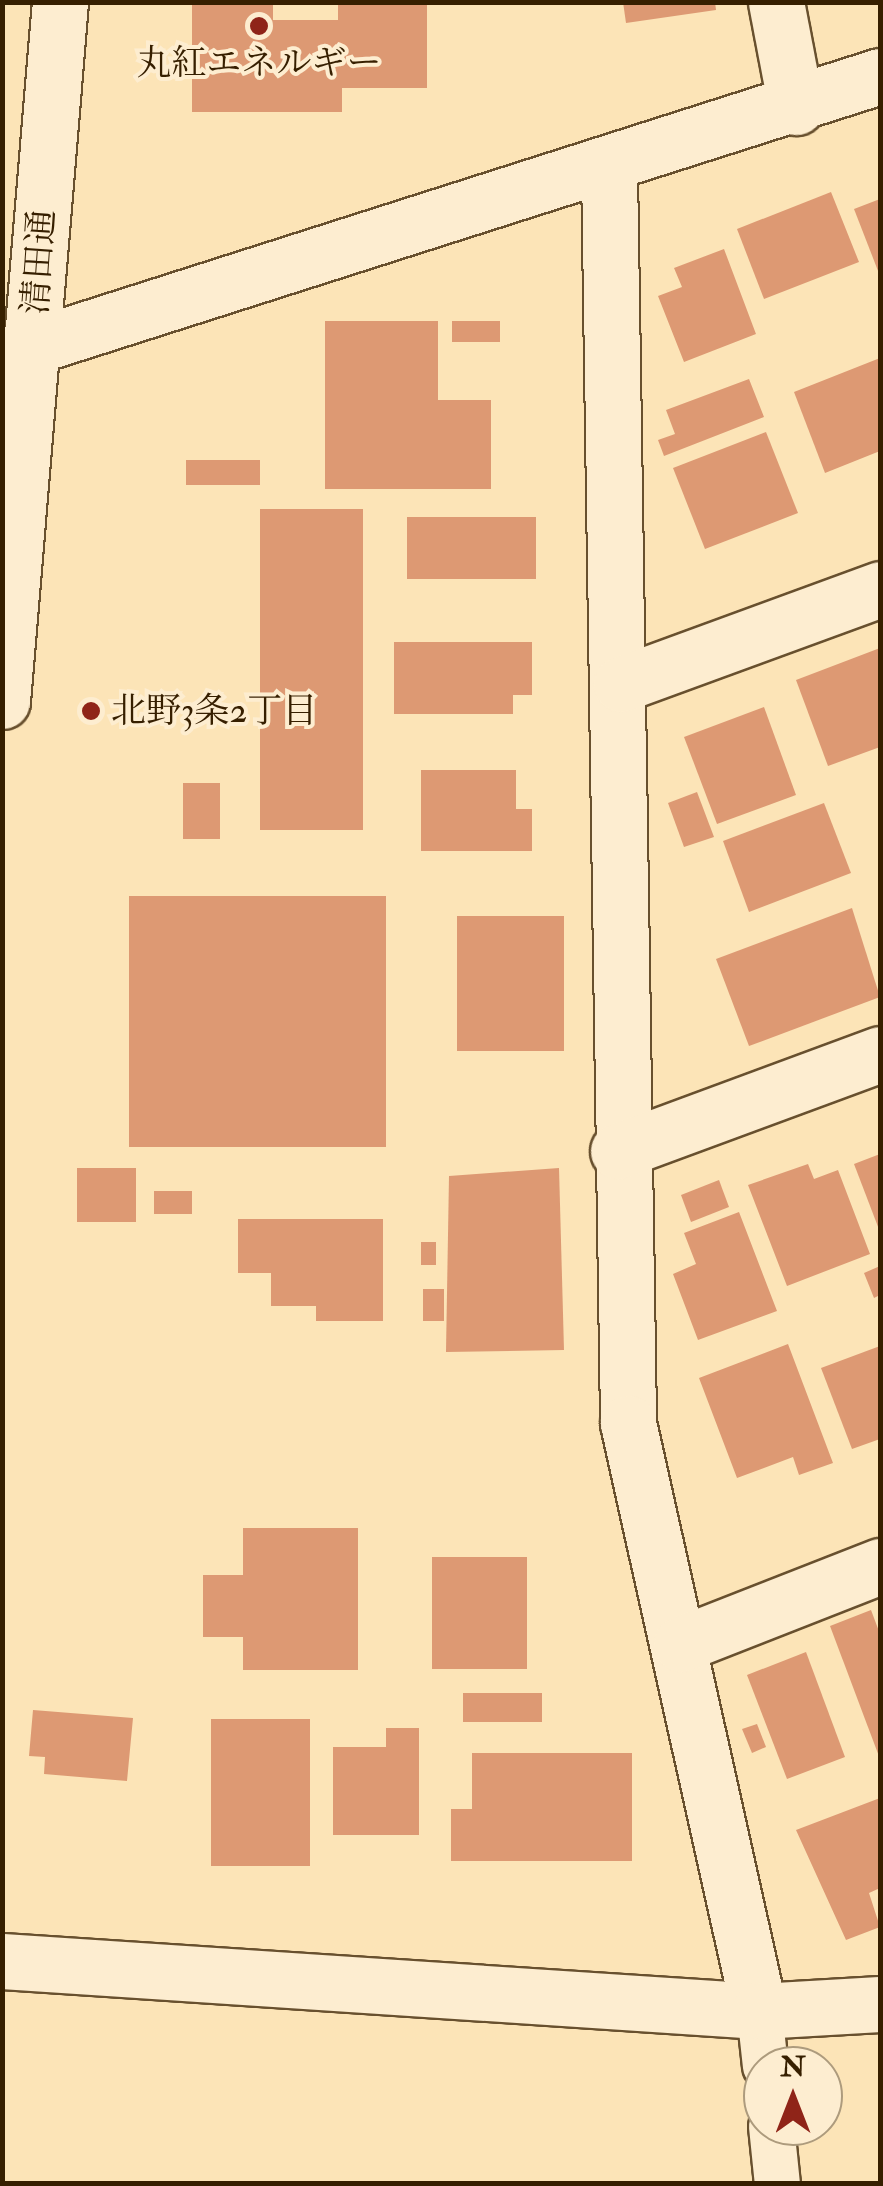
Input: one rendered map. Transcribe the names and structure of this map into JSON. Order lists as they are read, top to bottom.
{
  "streets": {
    "street": ["清田通"]
  },
  "places": ["丸紅エネルギー", "北野3条2丁目"],
  "north": "top"
}
